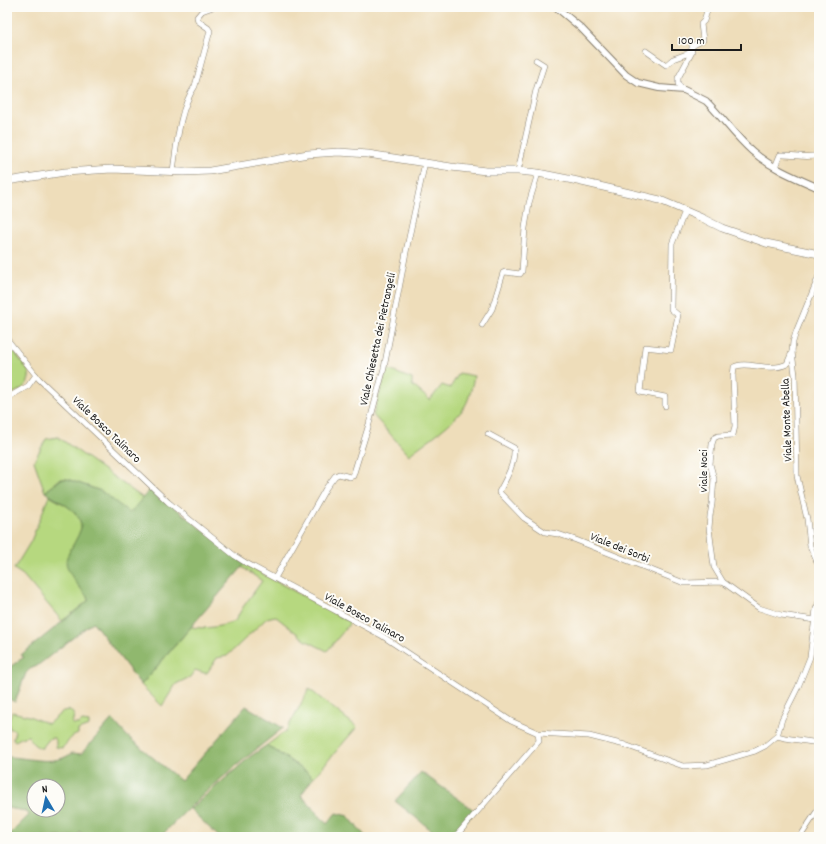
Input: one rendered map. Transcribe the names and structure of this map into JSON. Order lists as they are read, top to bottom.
{
  "streets": {
    "street": [
      "Viale Chiesetta dei Pietrangeli",
      "Viale Monte Abella",
      "Viale Bosco Talinaro",
      "Viale Noci",
      "Viale dei Sorbi"
    ]
  },
  "crossings": [
    ["Viale Chiesetta dei Pietrangeli", "Viale Bosco Talinaro"],
    ["Viale Monte Abella", "Viale Noci"],
    ["Viale Noci", "Viale dei Sorbi"]
  ],
  "scale_bar": "100 m",
  "north": "top"
}
